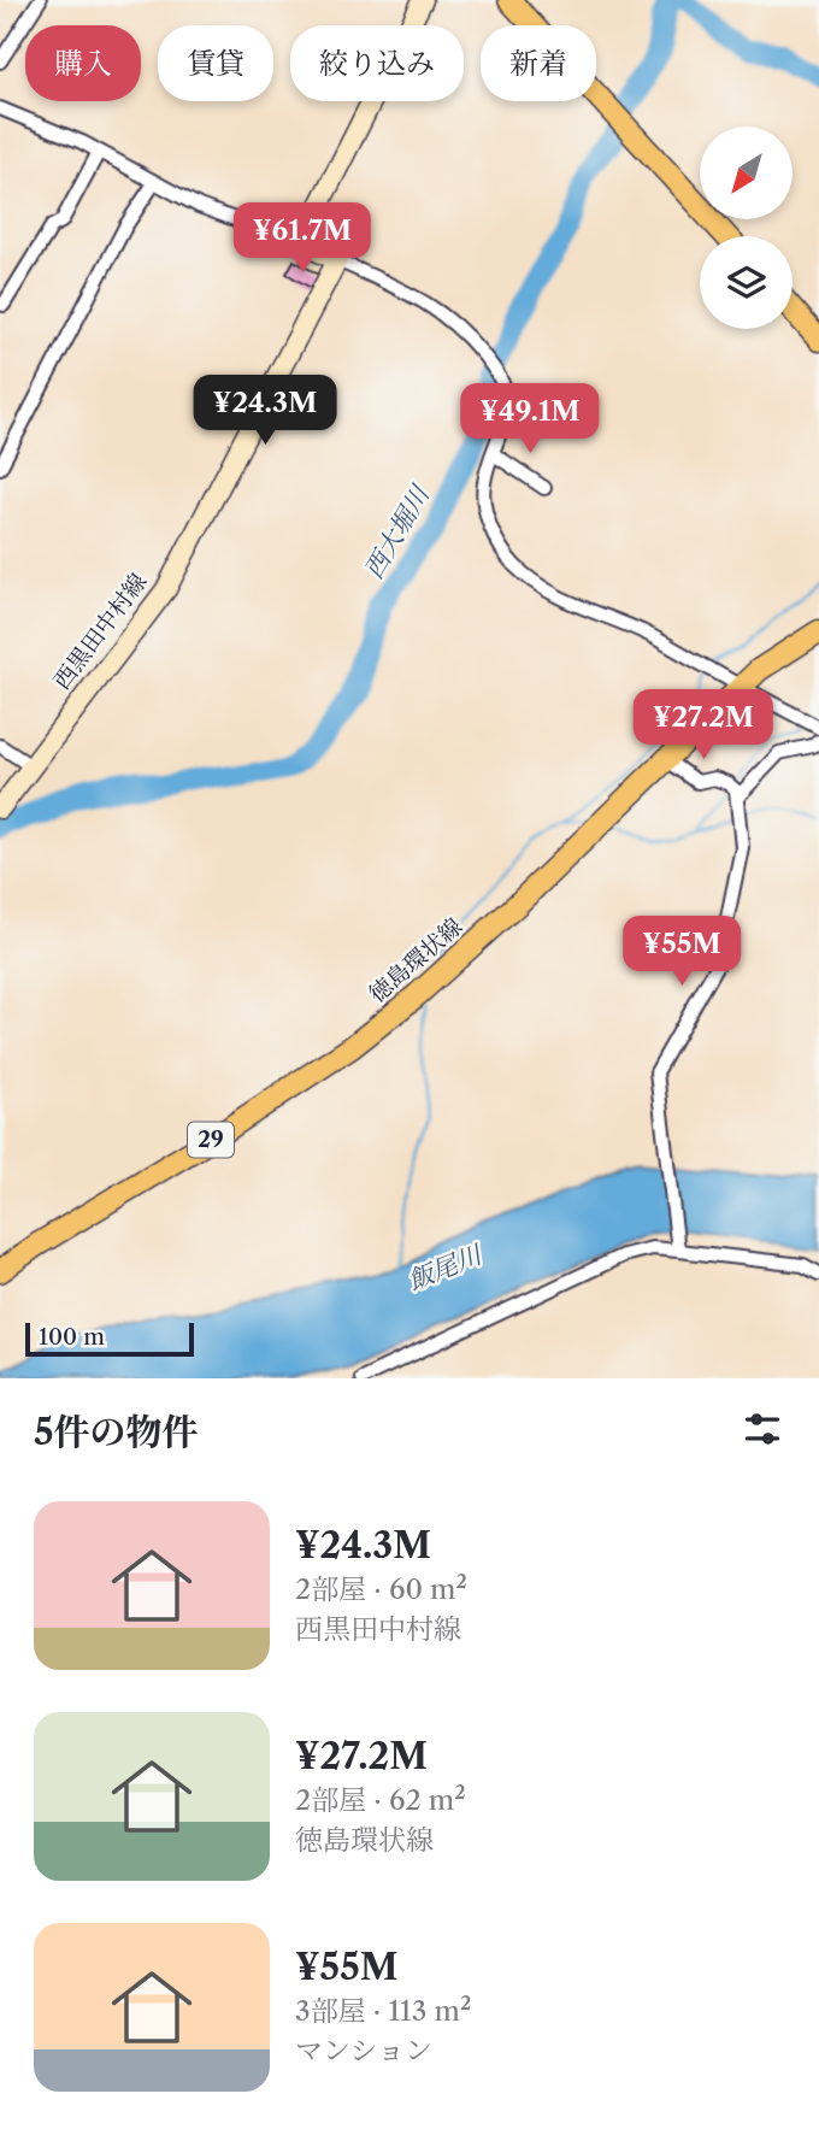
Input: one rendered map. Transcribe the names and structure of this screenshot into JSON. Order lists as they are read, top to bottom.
{
  "streets": {
    "main road": ["西黒田中村線", "徳島環状線", "29"]
  },
  "water": ["西大堀川", "飯尾川"],
  "scale_bar": "100 m",
  "north": "bottom left",
  "page": {
    "chip": [
      "購入",
      "賃貸",
      "絞り込み",
      "新着"
    ],
    "price": [
      "¥61.7M",
      "¥24.3M",
      "¥49.1M",
      "¥27.2M",
      "¥55M"
    ],
    "scale": "100 m",
    "heading": "5件の物件",
    "list": [
      {
        "name": "¥24.3M",
        "note": "2部屋 · 60 m² · 西黒田中村線"
      },
      {
        "name": "¥27.2M",
        "note": "2部屋 · 62 m² · 徳島環状線"
      },
      {
        "name": "¥55M",
        "note": "3部屋 · 113 m² · マンション"
      }
    ]
  }
}
